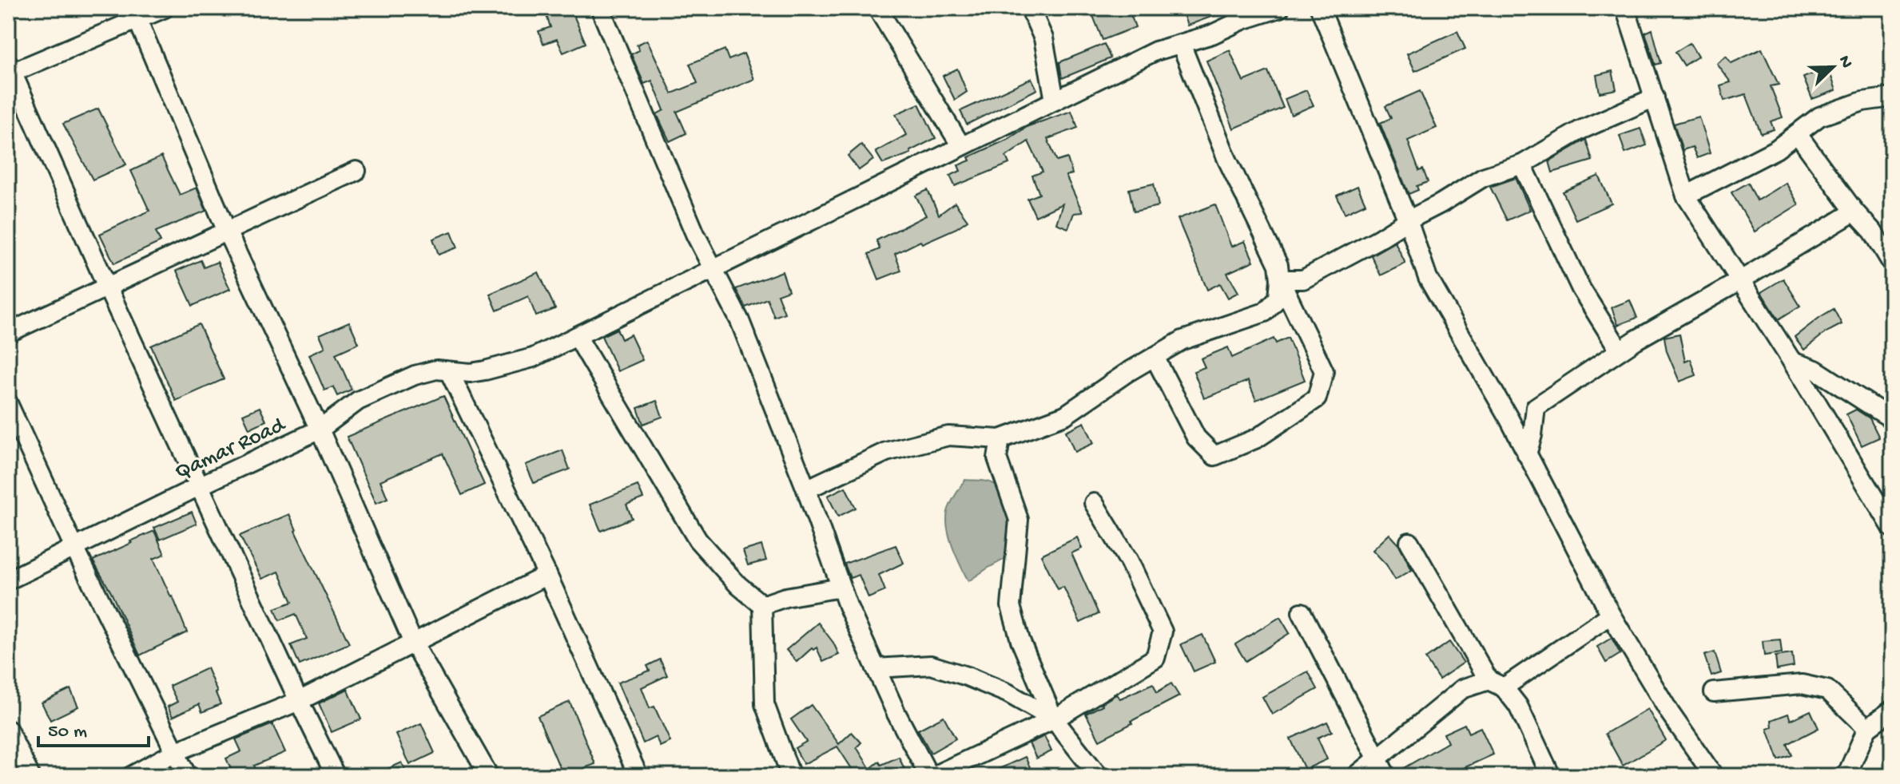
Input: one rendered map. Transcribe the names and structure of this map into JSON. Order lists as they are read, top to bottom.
{
  "streets": {
    "street": ["Qamar Road"]
  },
  "scale_bar": "50 m",
  "north": "top right"
}
